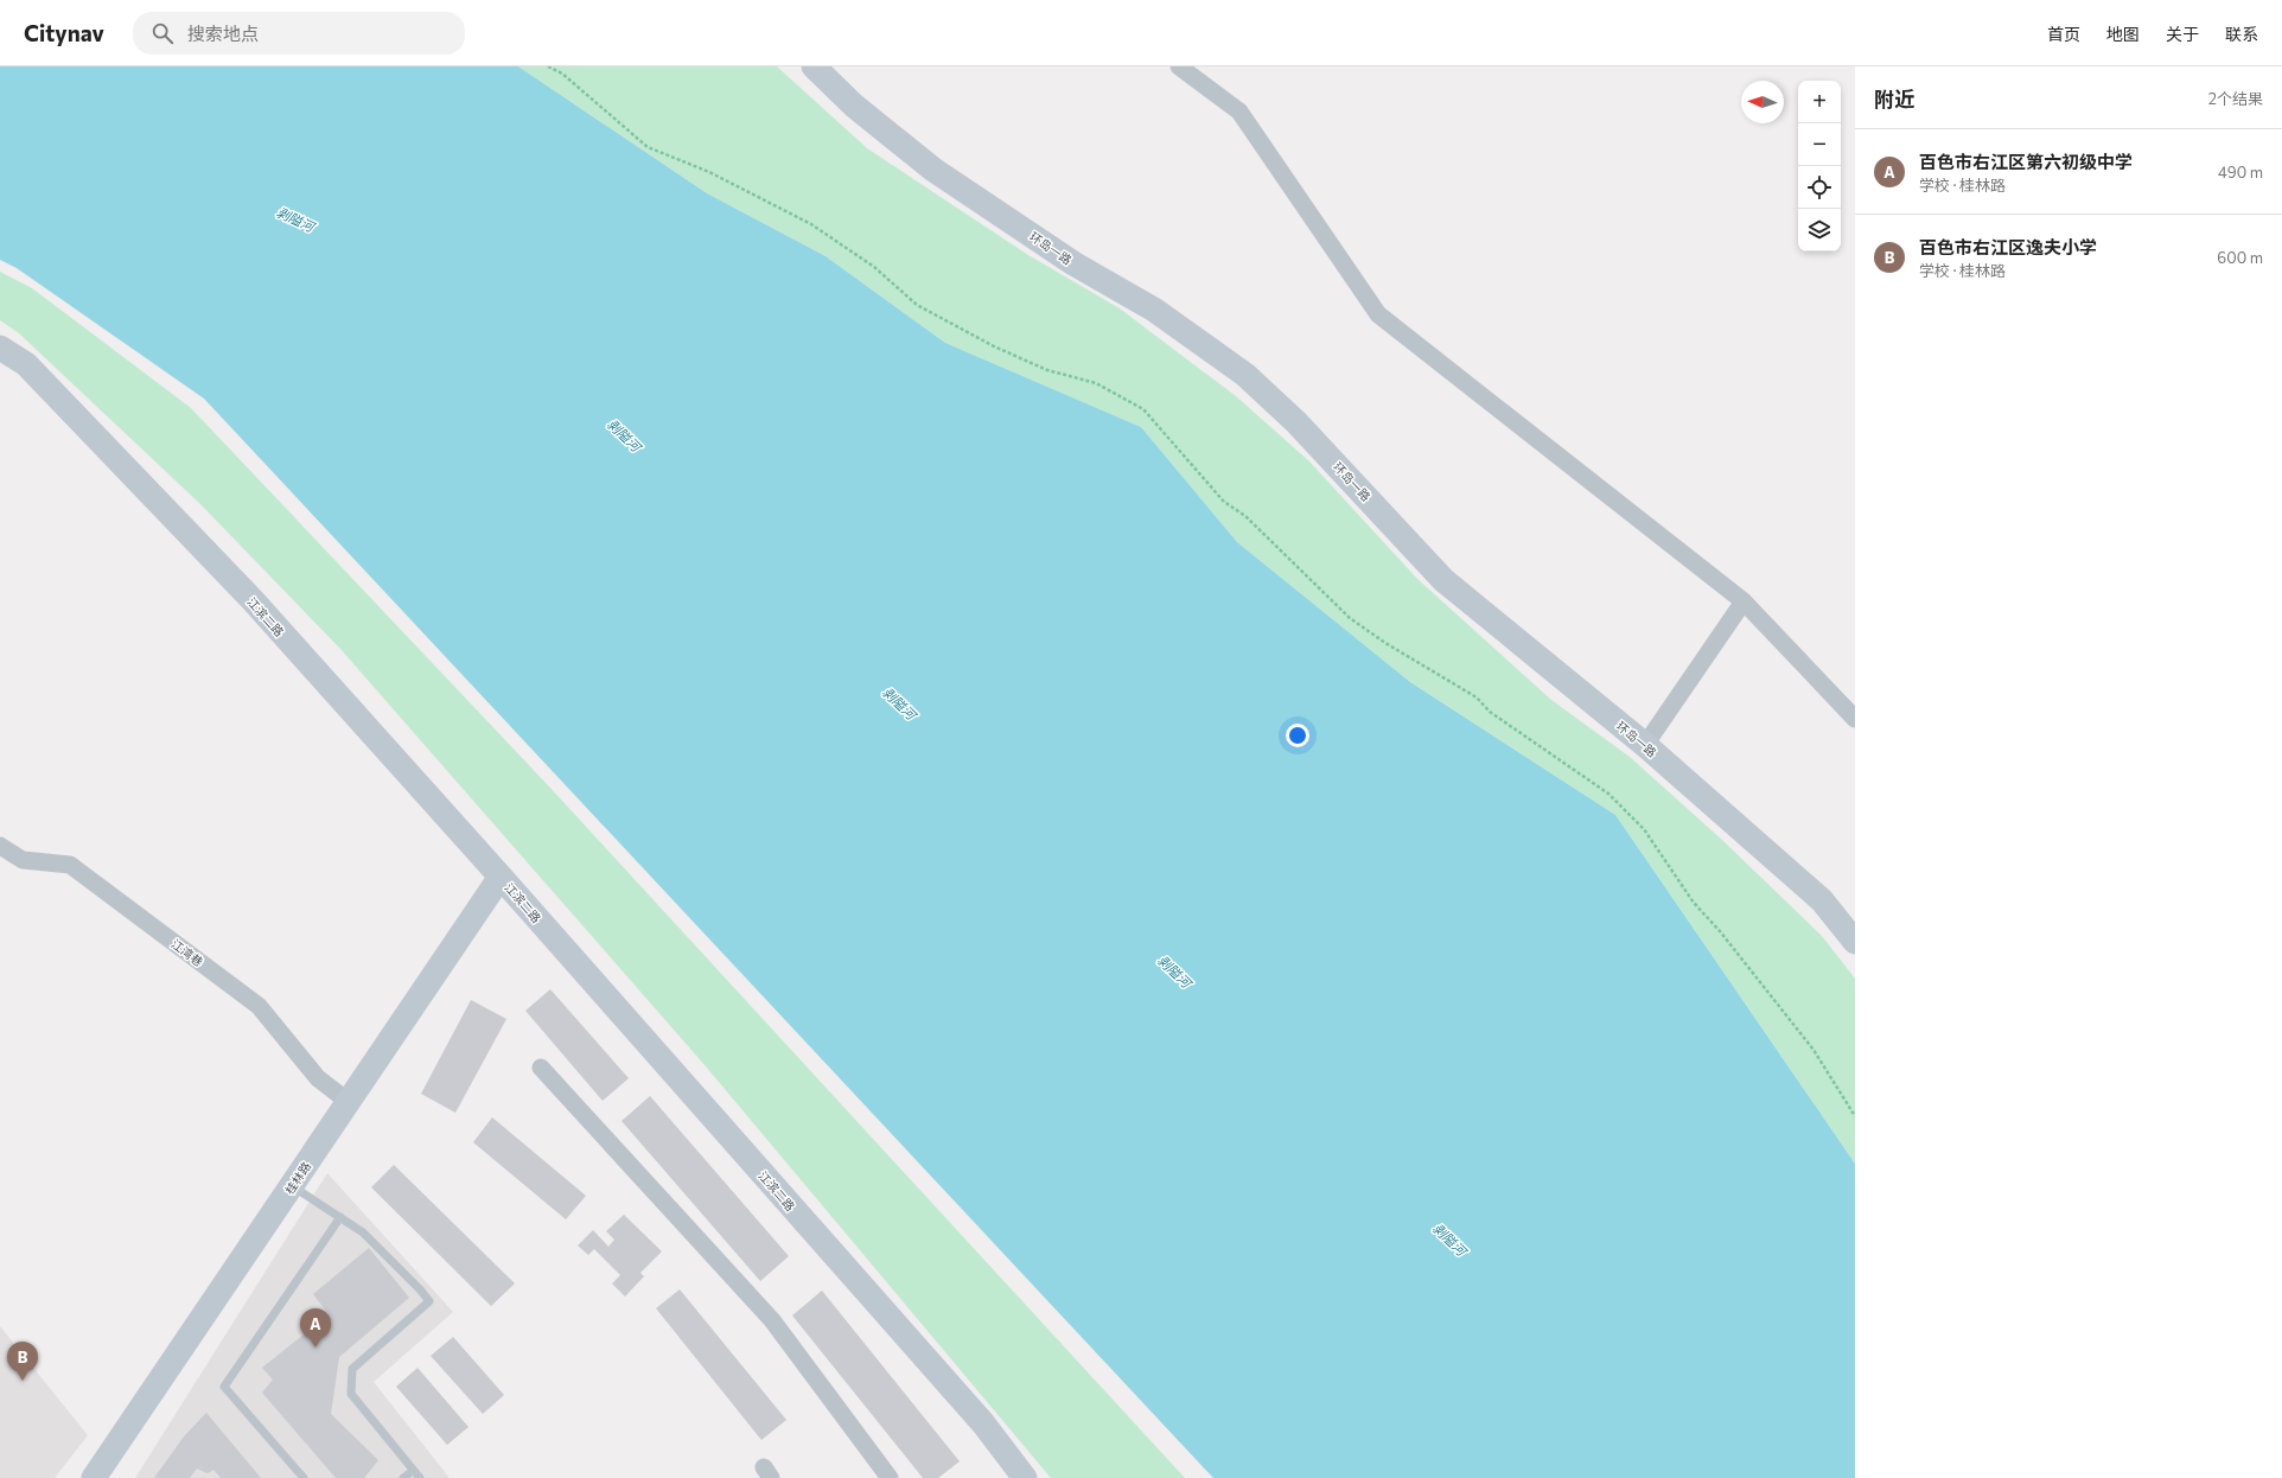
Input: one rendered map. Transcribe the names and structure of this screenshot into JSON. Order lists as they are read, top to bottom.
{
  "streets": {
    "street": [
      "环岛一路",
      "江滨二路",
      "江湾巷",
      "桂林路"
    ]
  },
  "crossings": [
    ["江滨二路", "桂林路"],
    ["江湾巷", "桂林路"]
  ],
  "water": ["剥隘河"],
  "north": "left",
  "page": {
    "header": "Citynav",
    "search": "搜索地点",
    "nav": [
      "首页",
      "地图",
      "关于",
      "联系"
    ],
    "heading": ["附近", "2个结果"],
    "map_buttons": ["+", "−"],
    "list": [
      {
        "mark": "A",
        "name": "百色市右江区第六初级中学",
        "note": "学校 · 桂林路",
        "value": "490 m"
      },
      {
        "mark": "B",
        "name": "百色市右江区逸夫小学",
        "note": "学校 · 桂林路",
        "value": "600 m"
      }
    ],
    "pins": ["A", "B"]
  }
}
